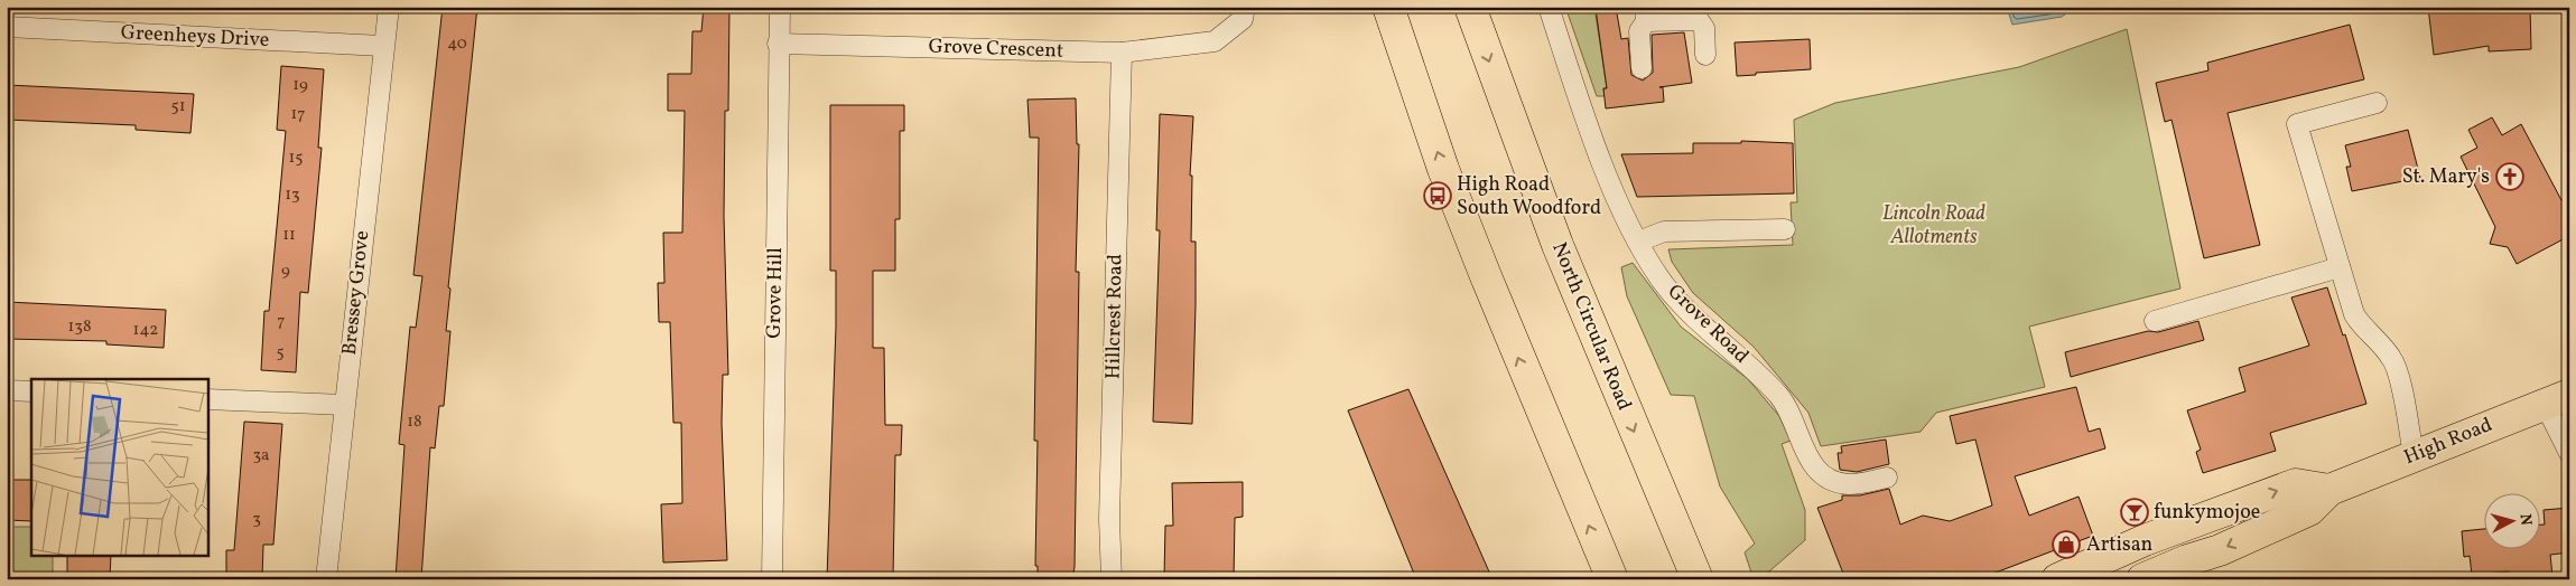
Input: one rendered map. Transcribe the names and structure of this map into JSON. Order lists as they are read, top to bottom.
{
  "streets": {
    "main road": ["North Circular Road", "High Road"],
    "street": [
      "Greenheys Drive",
      "Grove Crescent",
      "Bressey Grove",
      "Grove Hill",
      "Hillcrest Road",
      "Grove Road"
    ]
  },
  "crossings": [
    ["Greenheys Drive", "Bressey Grove"],
    ["Grove Crescent", "Grove Hill"],
    ["Grove Crescent", "Hillcrest Road"]
  ],
  "parks": ["Lincoln Road Allotments"],
  "places": {
    "church": ["St. Mary's"],
    "bus stop": ["High Road South Woodford"],
    "bar": ["funkymojoe"],
    "shop": ["Artisan"]
  },
  "house_numbers": [
    "40",
    "19",
    "51",
    "17",
    "15",
    "13",
    "11",
    "9",
    "7",
    "138",
    "142",
    "5",
    "18",
    "3a",
    "3"
  ],
  "north": "right"
}
